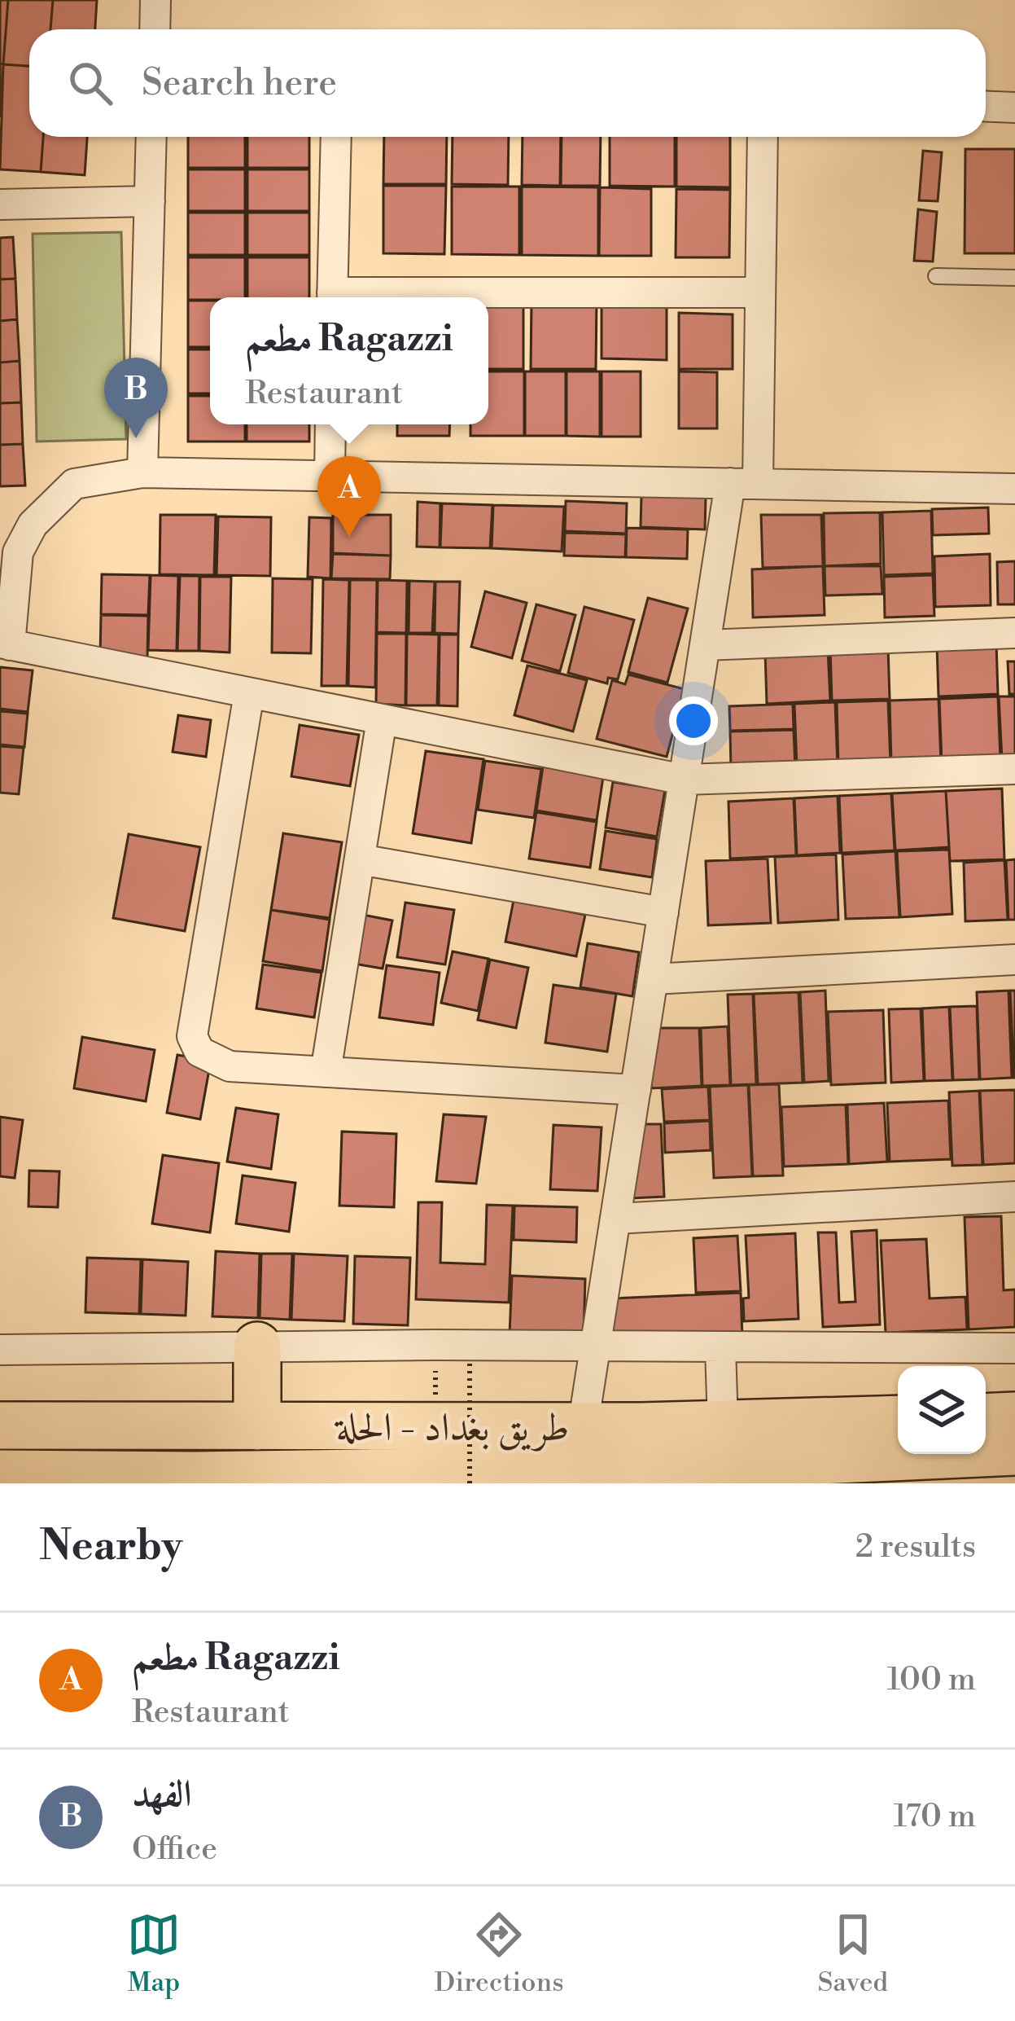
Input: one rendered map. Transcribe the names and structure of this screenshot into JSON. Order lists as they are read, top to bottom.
{
  "streets": {
    "main road": ["طريق بغداد - الحلة"]
  },
  "page": {
    "search": "Search here",
    "popup": ["مطعم Ragazzi", "Restaurant"],
    "pins": ["B", "A"],
    "heading": ["Nearby", "2 results"],
    "list": [
      {
        "mark": "A",
        "name": "مطعم Ragazzi",
        "note": "Restaurant",
        "value": "100 m"
      },
      {
        "mark": "B",
        "name": "الفهد",
        "note": "Office",
        "value": "170 m"
      }
    ],
    "nav": ["Map", "Directions", "Saved"]
  }
}
